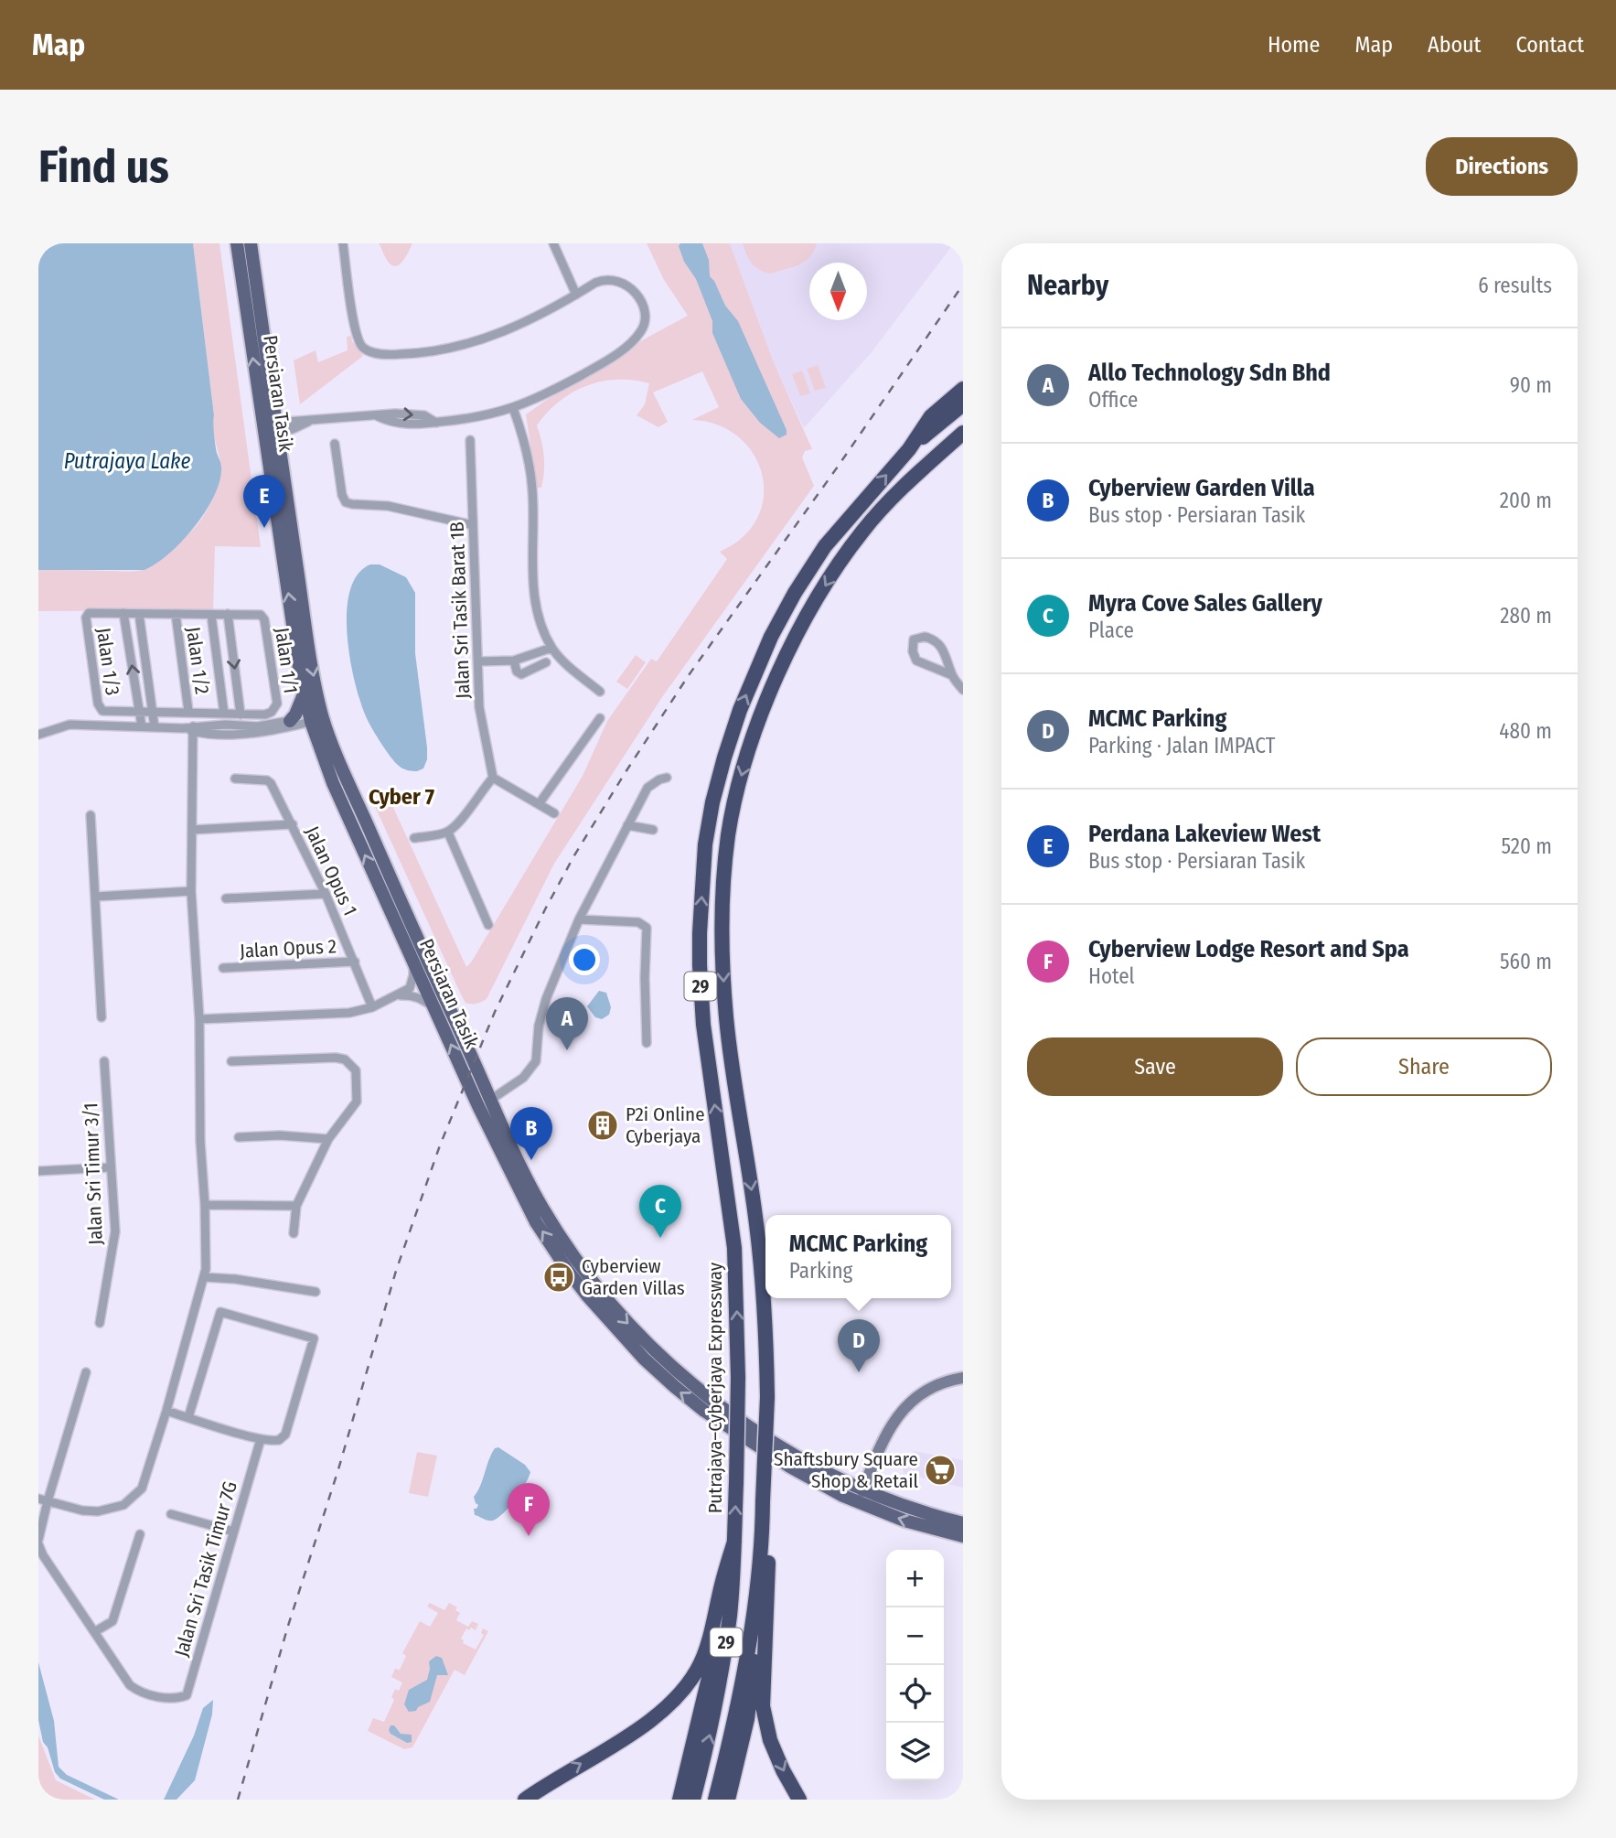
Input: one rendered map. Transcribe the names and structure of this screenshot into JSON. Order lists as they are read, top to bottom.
{
  "streets": {
    "highway": ["29", "Putrajaya–Cyberjaya Expressway"],
    "main road": ["Persiaran Tasik"],
    "street": [
      "Jalan Sri Tasik Barat 1B",
      "Jalan 1/2",
      "Jalan 1/1",
      "Jalan 1/3",
      "Jalan Opus 1",
      "Jalan Opus 2",
      "Jalan Sri Timur 3/1",
      "Jalan Sri Tasik Timur 7G"
    ]
  },
  "crossings": [
    ["Jalan Opus 1", "Jalan Opus 2"]
  ],
  "districts": ["Cyber 7"],
  "water": ["Putrajaya Lake"],
  "places": {
    "building": ["P2i Online Cyberjaya"],
    "bus stop": ["Cyberview Garden Villas"],
    "supermarket": ["Shaftsbury Square Shop & Retail"]
  },
  "north": "bottom",
  "page": {
    "header": "Map",
    "nav": [
      "Home",
      "Map",
      "About",
      "Contact"
    ],
    "buttons": [
      "Directions",
      ["Save", "Share"]
    ],
    "title": "Find us",
    "heading": ["Nearby", "6 results"],
    "list": [
      {
        "mark": "A",
        "name": "Allo Technology Sdn Bhd",
        "note": "Office",
        "value": "90 m"
      },
      {
        "mark": "B",
        "name": "Cyberview Garden Villa",
        "note": "Bus stop · Persiaran Tasik",
        "value": "200 m"
      },
      {
        "mark": "C",
        "name": "Myra Cove Sales Gallery",
        "note": "Place",
        "value": "280 m"
      },
      {
        "mark": "D",
        "name": "MCMC Parking",
        "note": "Parking · Jalan IMPACT",
        "value": "480 m"
      },
      {
        "mark": "E",
        "name": "Perdana Lakeview West",
        "note": "Bus stop · Persiaran Tasik",
        "value": "520 m"
      },
      {
        "mark": "F",
        "name": "Cyberview Lodge Resort and Spa",
        "note": "Hotel",
        "value": "560 m"
      }
    ],
    "pins": [
      "E",
      "A",
      "B",
      "C",
      "D",
      "F"
    ],
    "popup": ["MCMC Parking", "Parking"],
    "map_buttons": ["+", "−"]
  }
}
